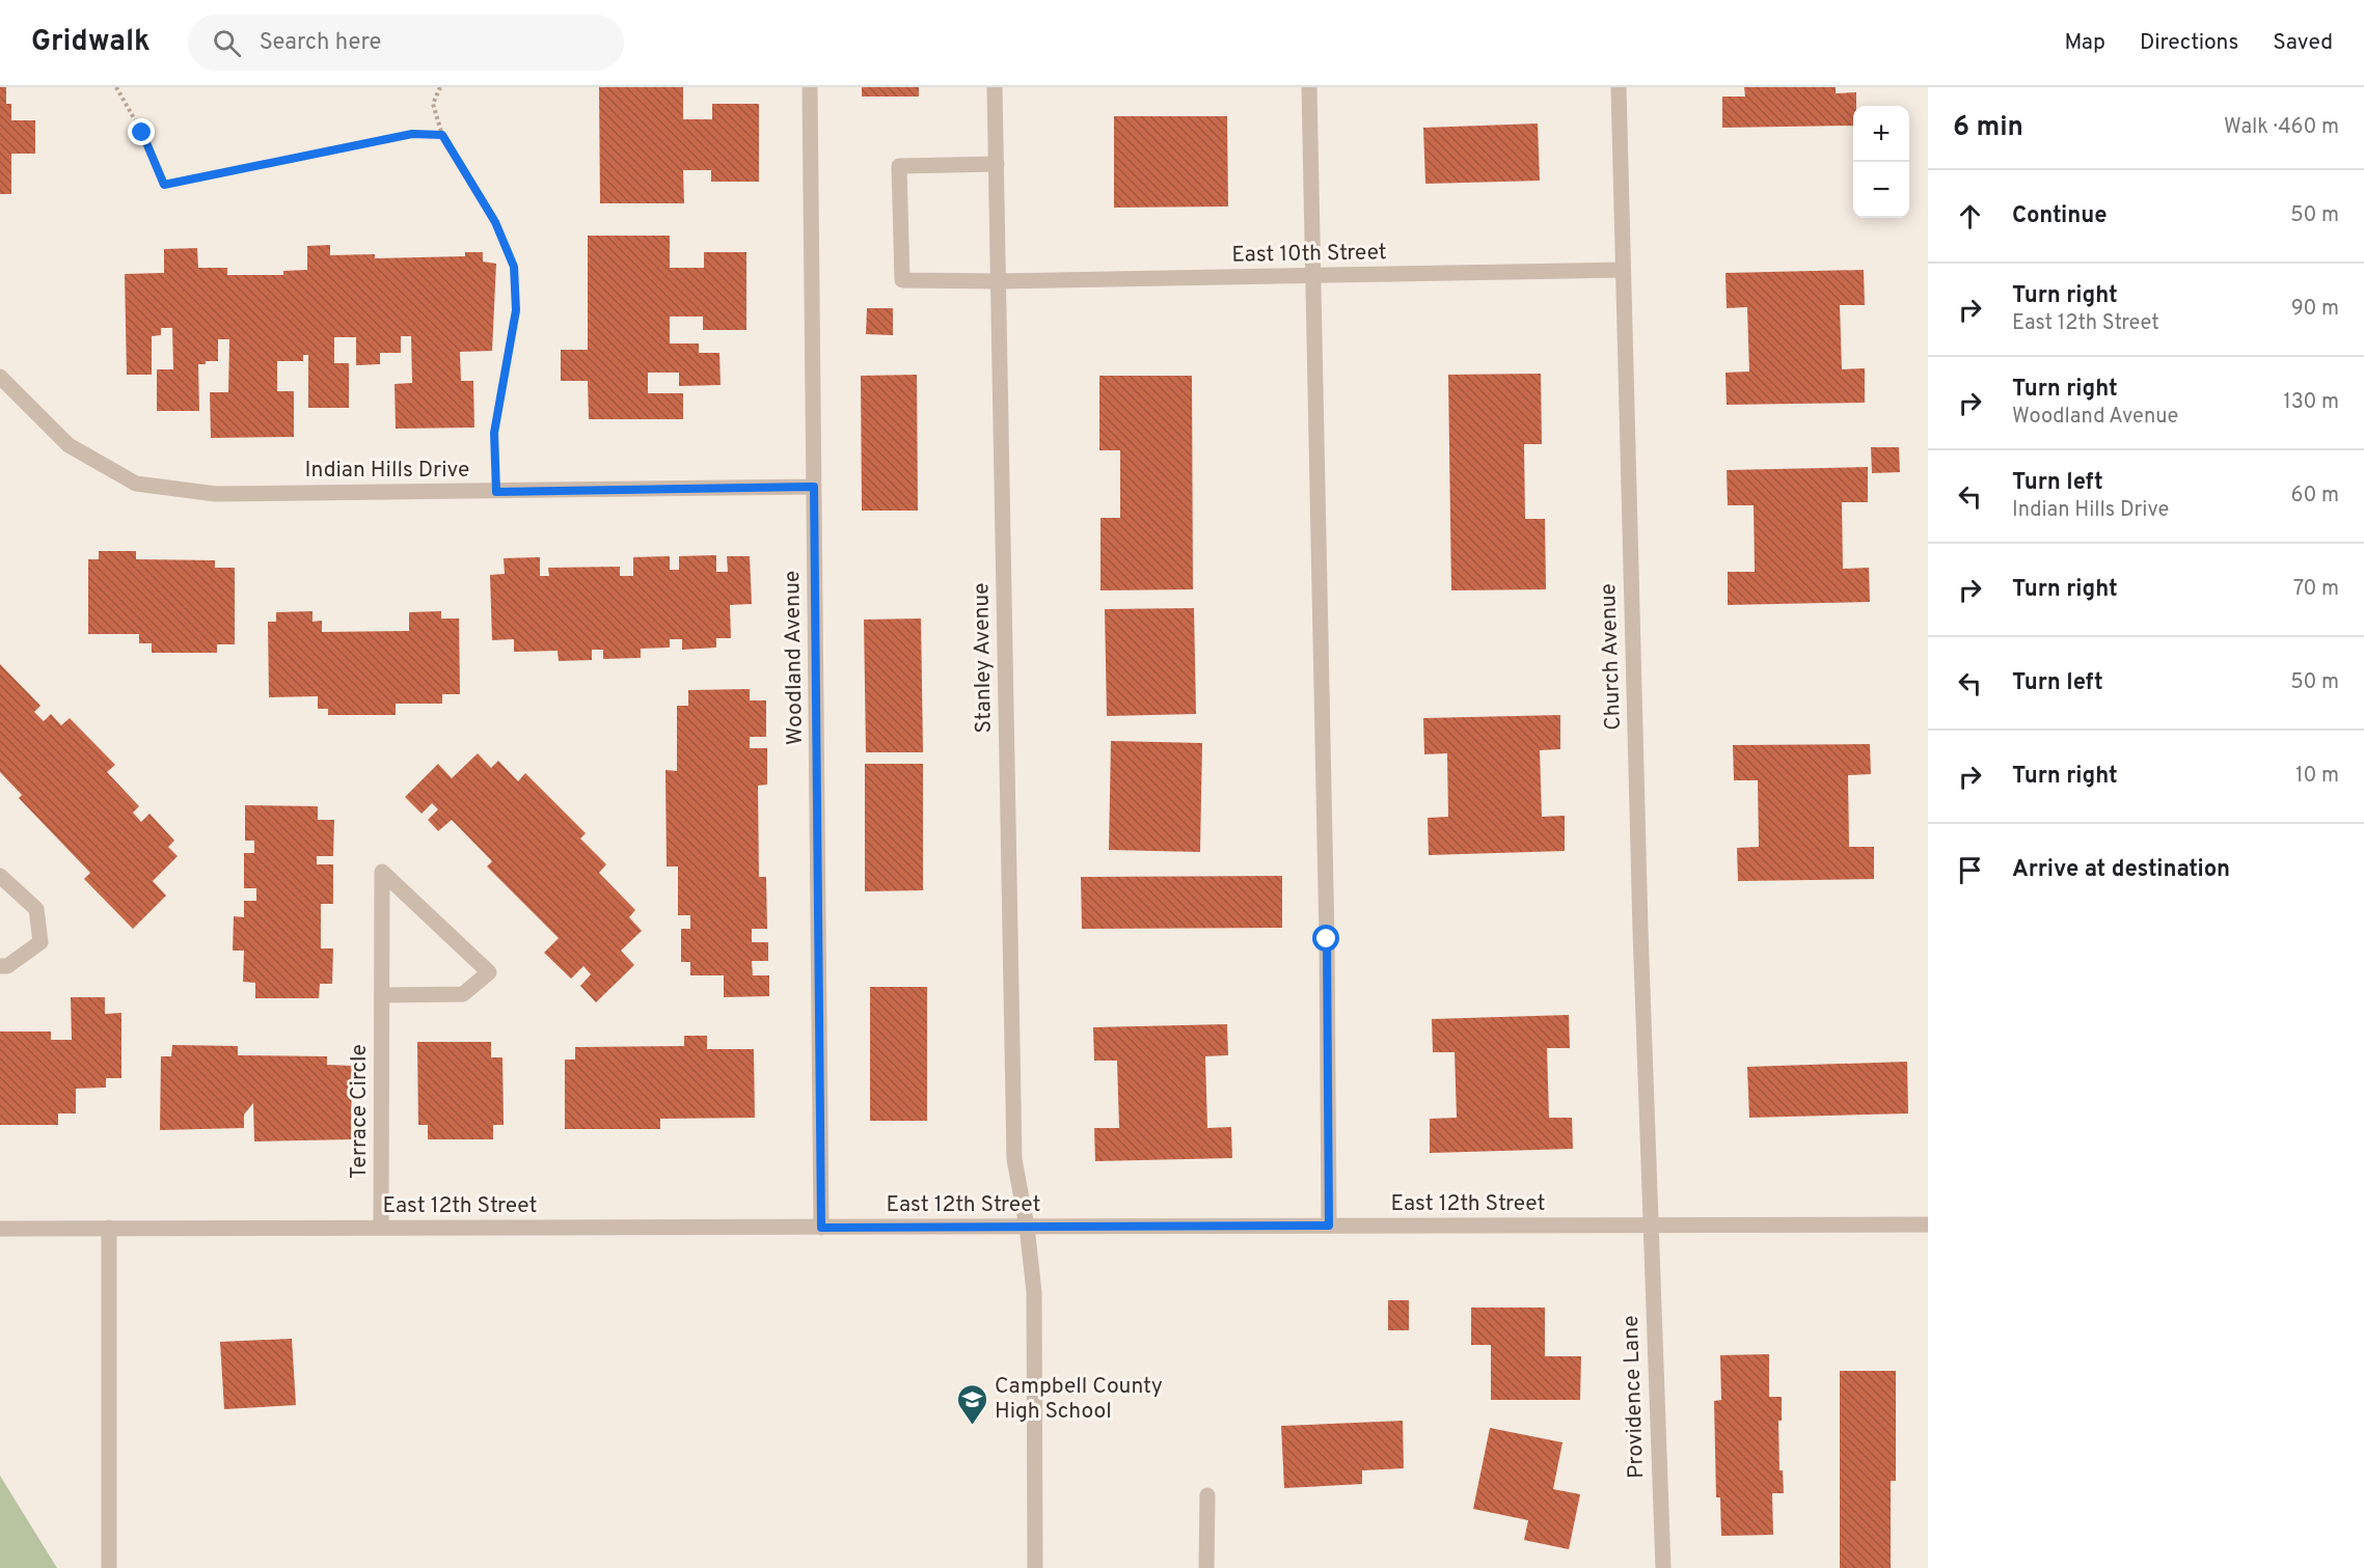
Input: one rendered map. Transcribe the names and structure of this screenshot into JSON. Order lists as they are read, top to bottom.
{
  "streets": {
    "street": [
      "East 10th Street",
      "Indian Hills Drive",
      "Church Avenue",
      "Woodland Avenue",
      "Stanley Avenue",
      "Terrace Circle",
      "East 12th Street",
      "Providence Lane"
    ]
  },
  "crossings": [
    ["East 10th Street", "Church Avenue"],
    ["East 10th Street", "Stanley Avenue"],
    ["Indian Hills Drive", "Woodland Avenue"],
    ["Church Avenue", "East 12th Street"],
    ["Church Avenue", "Providence Lane"],
    ["Woodland Avenue", "East 12th Street"],
    ["Stanley Avenue", "East 12th Street"],
    ["Terrace Circle", "East 12th Street"],
    ["East 12th Street", "Providence Lane"]
  ],
  "places": {
    "school or university": ["Campbell County High School"]
  },
  "page": {
    "header": "Gridwalk",
    "search": "Search here",
    "nav": ["Map", "Directions", "Saved"],
    "heading": ["6 min", "Walk · 460 m"],
    "map_buttons": ["+", "−"],
    "list": [
      ["Continue", "50 m"],
      ["Turn right", "East 12th Street", "90 m"],
      ["Turn right", "Woodland Avenue", "130 m"],
      ["Turn left", "Indian Hills Drive", "60 m"],
      ["Turn right", "70 m"],
      ["Turn left", "50 m"],
      ["Turn right", "10 m"],
      "Arrive at destination"
    ]
  }
}
